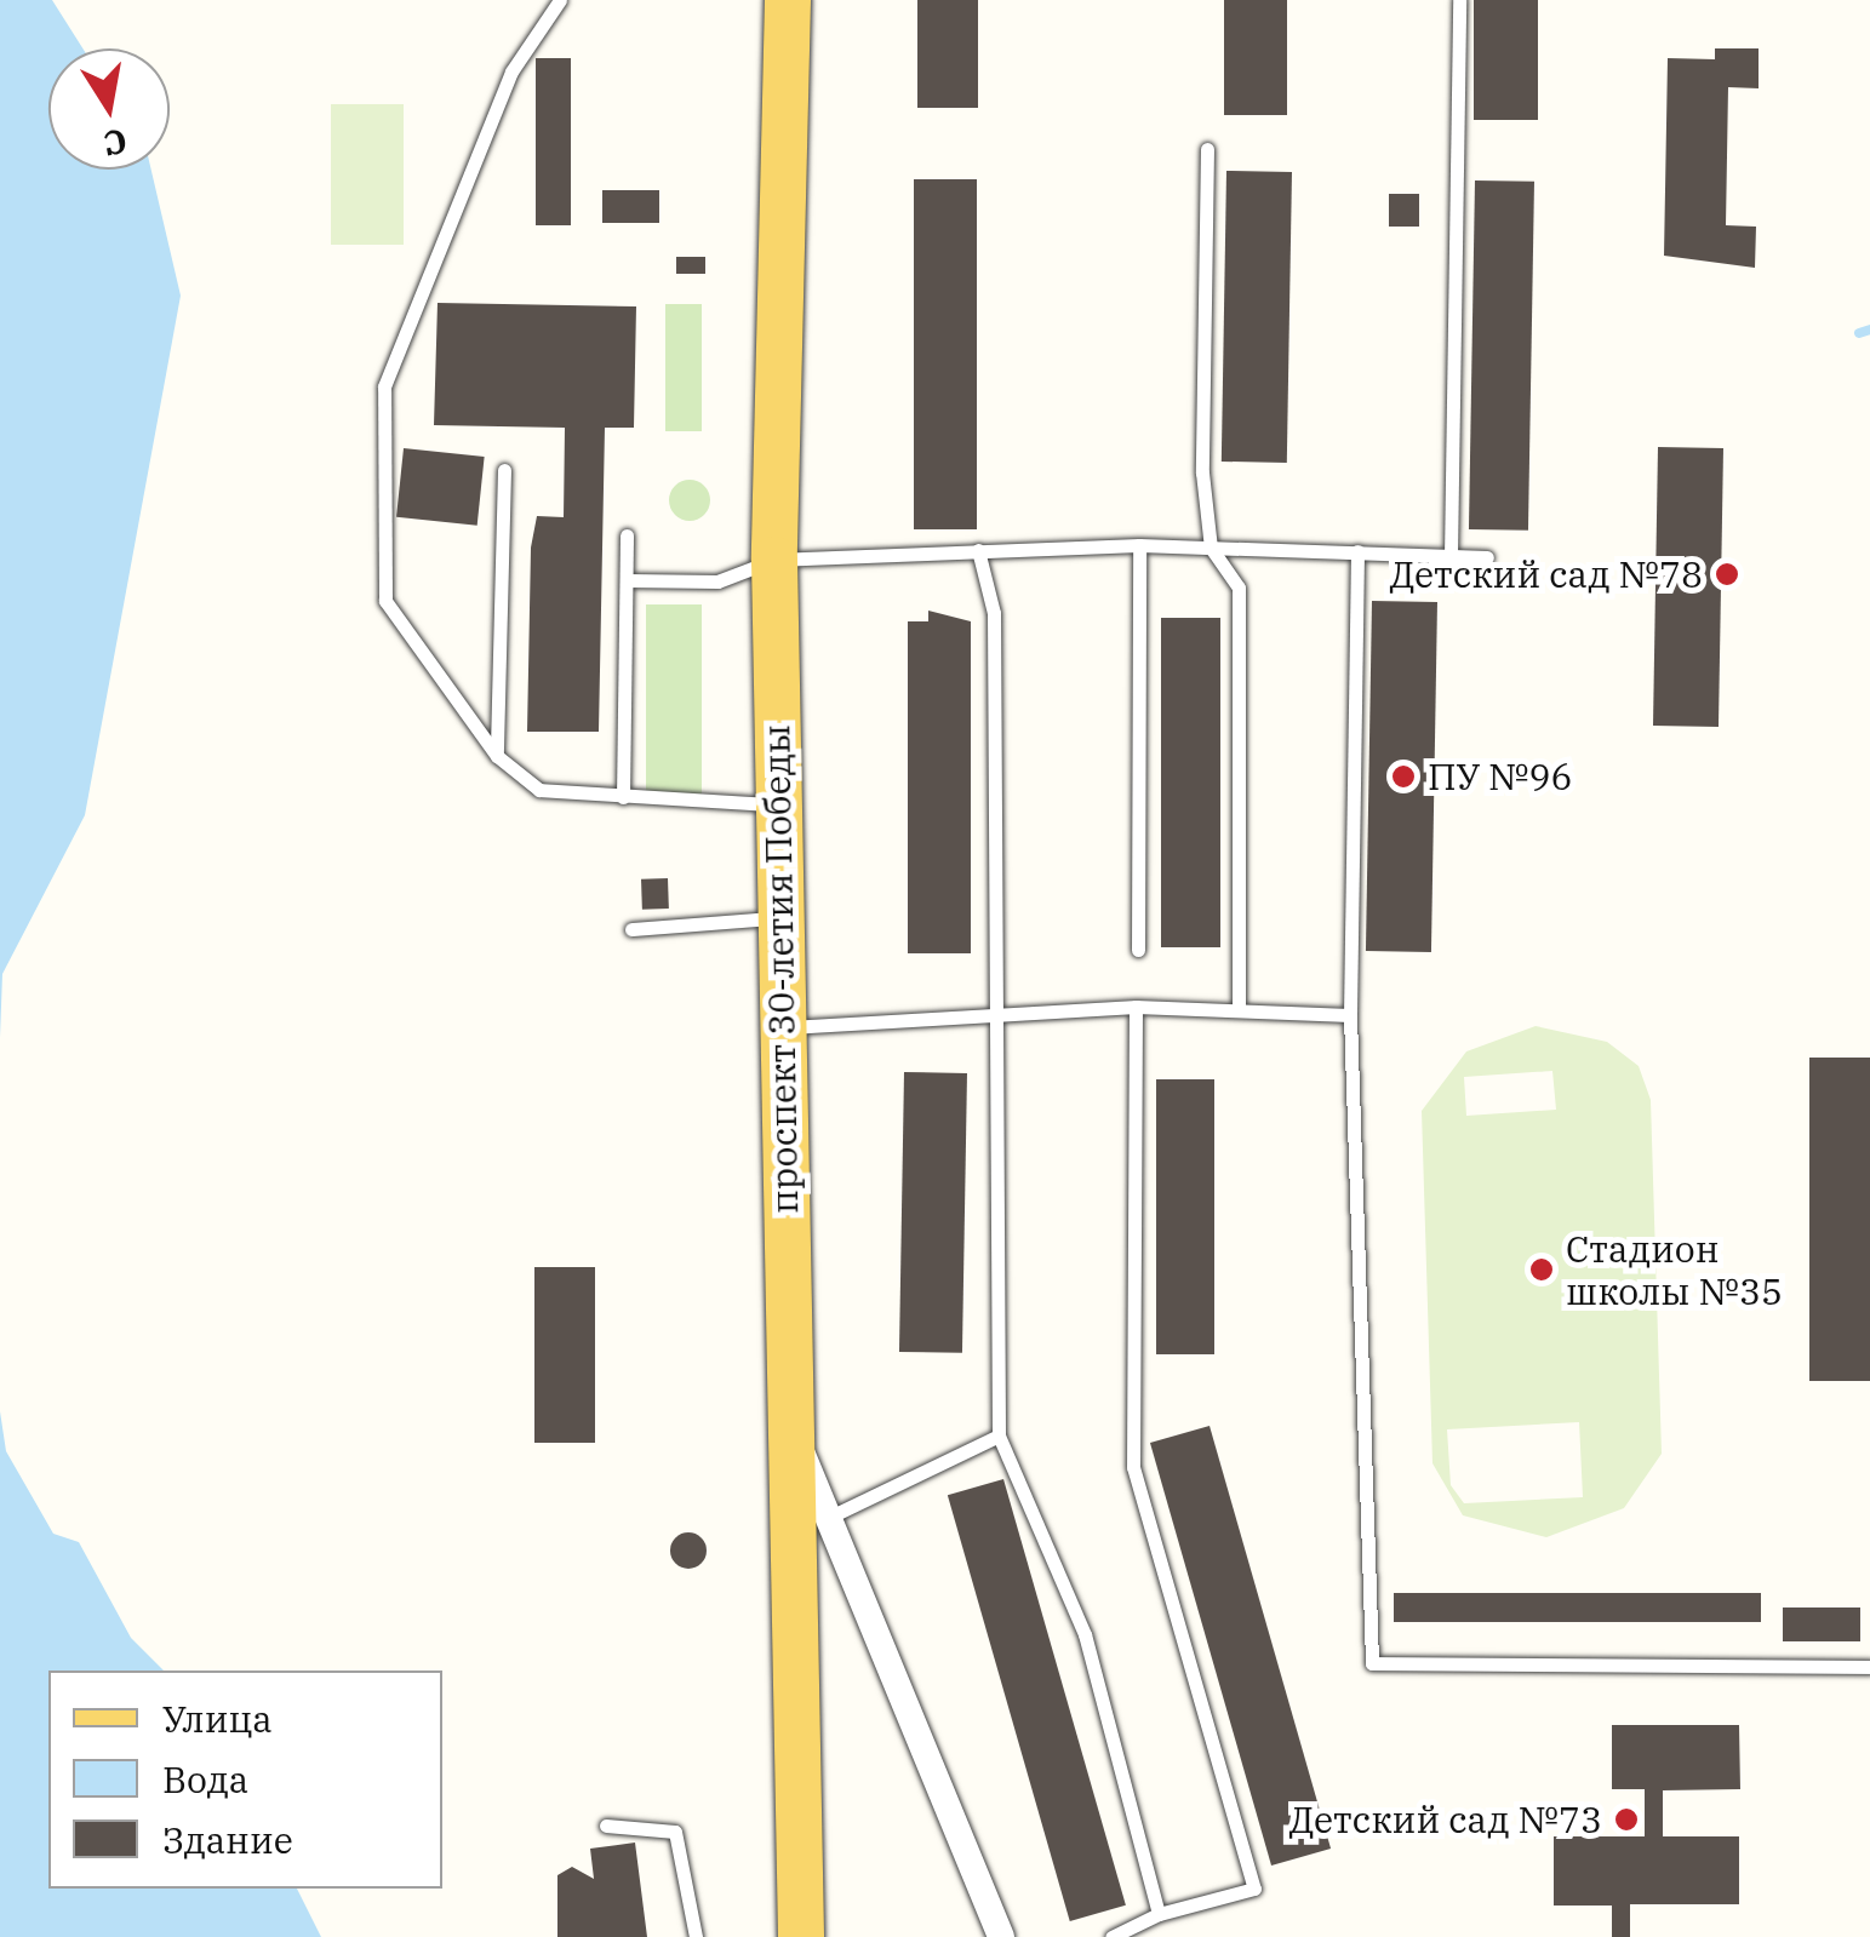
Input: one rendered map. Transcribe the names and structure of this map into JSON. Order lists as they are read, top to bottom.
{
  "streets": {
    "main road": ["проспект 30-летия Победы"]
  },
  "places": [
    "Детский сад №78",
    "ПУ №96",
    "Стадион школы №35",
    "Детский сад №73"
  ],
  "legend": ["Улица", "Вода", "Здание"],
  "north": "bottom"
}
